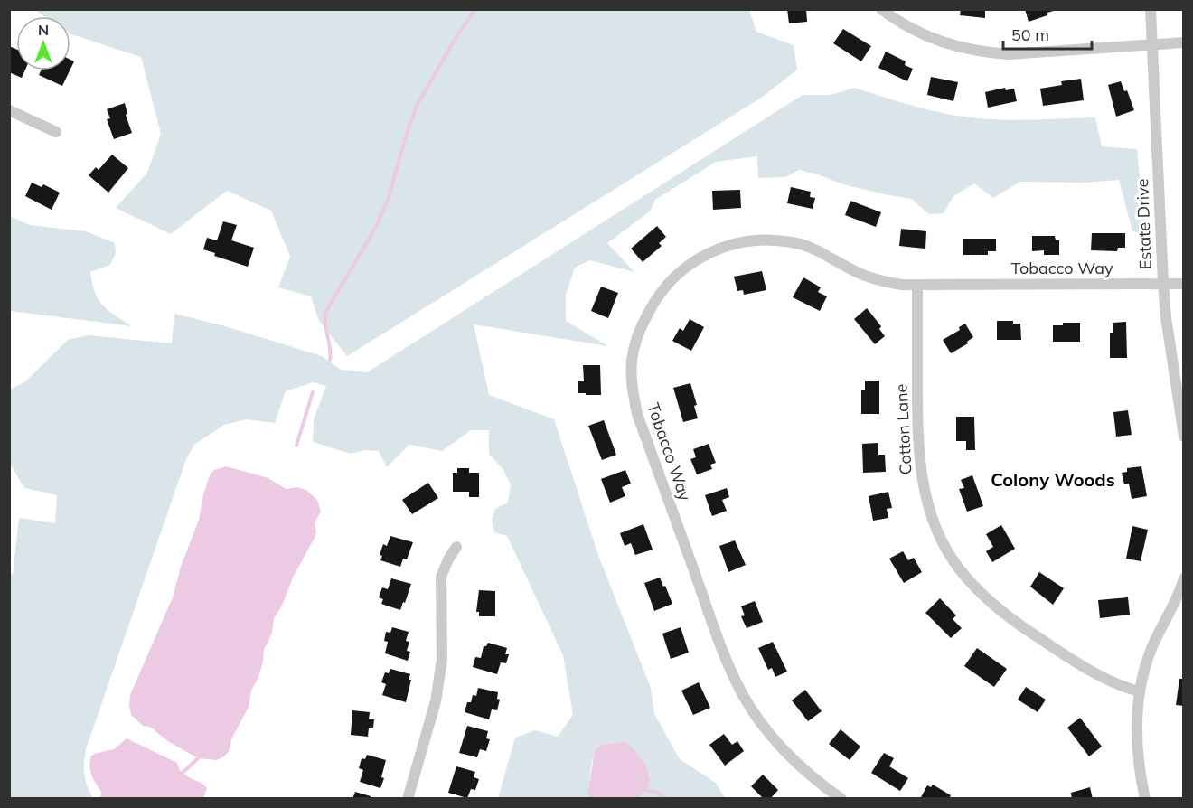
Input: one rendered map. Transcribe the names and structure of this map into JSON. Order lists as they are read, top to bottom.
{
  "streets": {
    "street": ["Estate Drive", "Tobacco Way", "Cotton Lane"]
  },
  "crossings": [
    ["Estate Drive", "Tobacco Way"],
    ["Tobacco Way", "Cotton Lane"]
  ],
  "districts": ["Colony Woods"],
  "scale_bar": "50 m",
  "north": "top"
}
